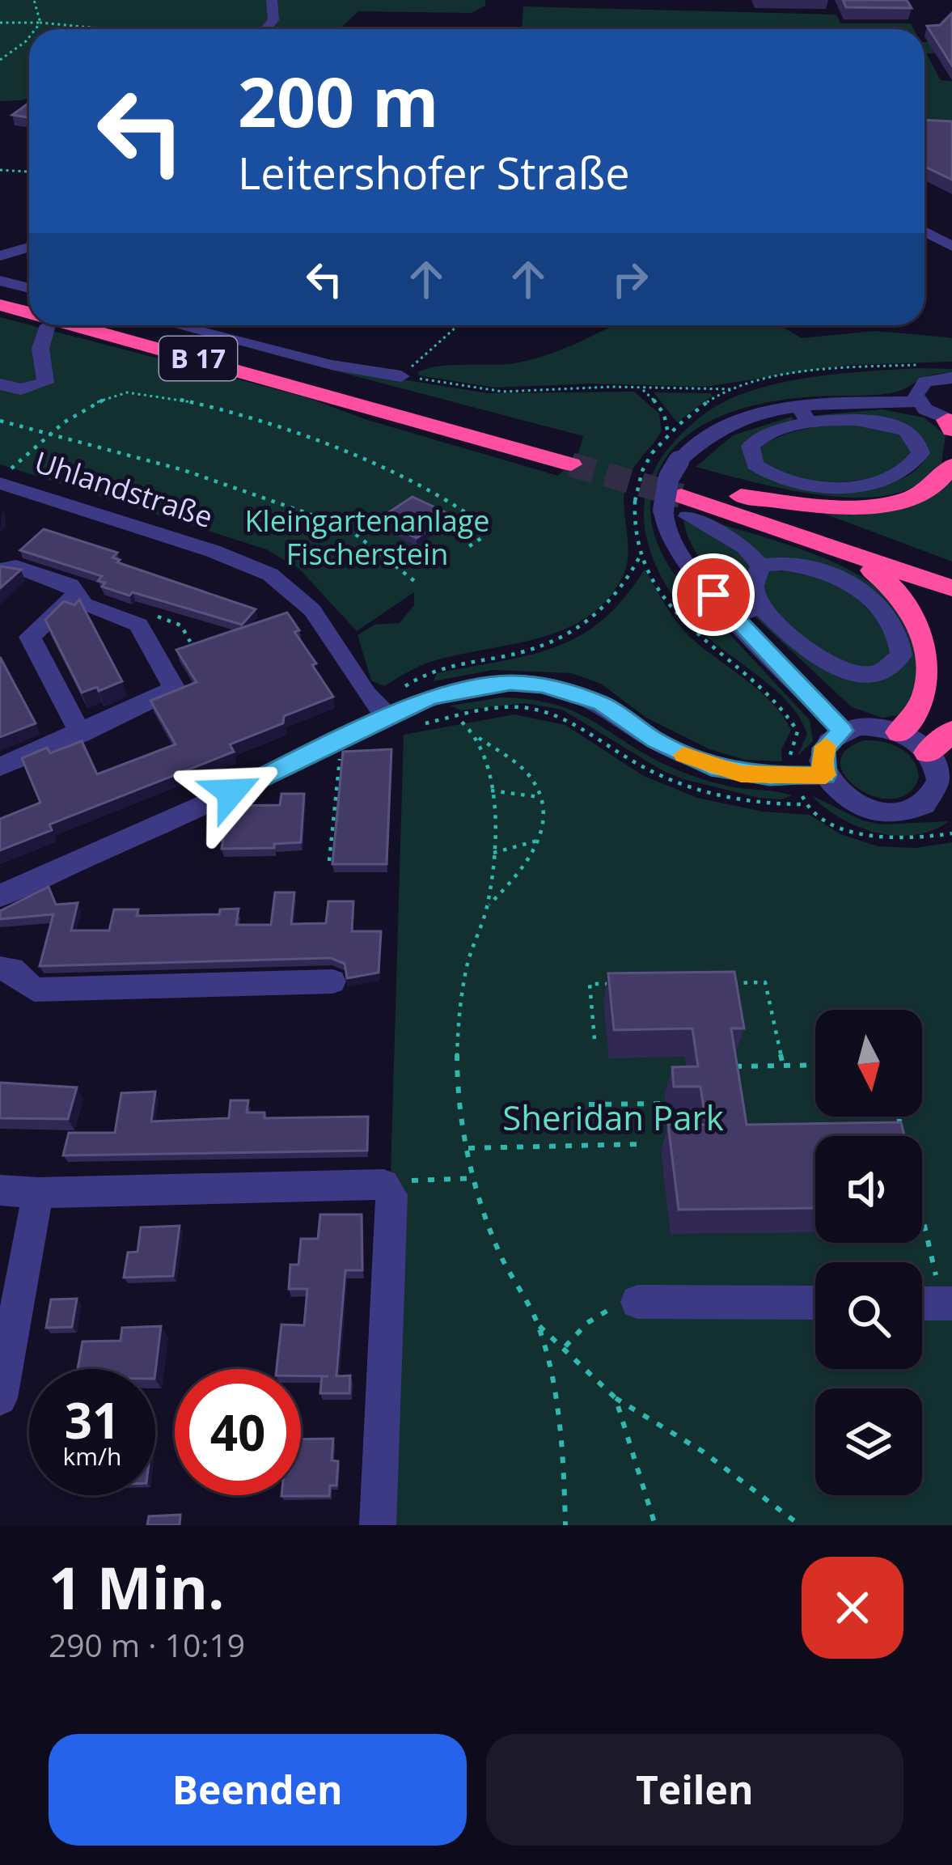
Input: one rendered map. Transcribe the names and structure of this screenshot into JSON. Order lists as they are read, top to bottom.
{
  "streets": {
    "highway": ["B 17"],
    "street": ["Uhlandstraße"]
  },
  "parks": ["Kleingartenanlage Fischerstein", "Sheridan Park"],
  "north": "bottom",
  "page": {
    "turn": ["200 m", "Leitershofer Straße"],
    "speed": "31 km/h",
    "limit": "40",
    "heading": ["1 Min.", "290 m · 10:19"],
    "buttons": ["Beenden", "Teilen"]
  }
}
